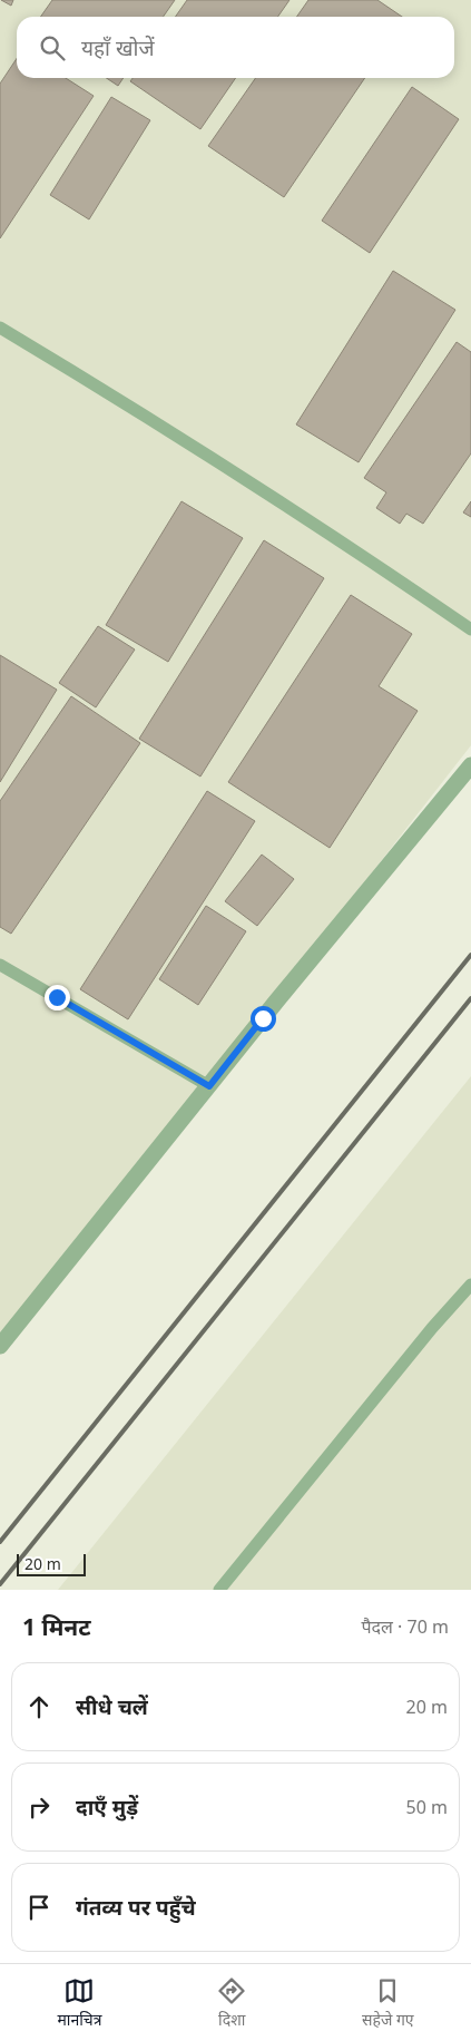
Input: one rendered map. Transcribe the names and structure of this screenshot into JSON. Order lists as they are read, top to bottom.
{
  "scale_bar": "20 m",
  "page": {
    "search": "यहाँ खोजें",
    "scale": "20 m",
    "heading": ["1 मिनट", "पैदल · 70 m"],
    "list": [
      ["सीधे चलें", "20 m"],
      ["दाएँ मुड़ें", "50 m"],
      "गंतव्य पर पहुँचे"
    ],
    "nav": ["मानचित्र", "दिशा", "सहेजे गए"]
  }
}
